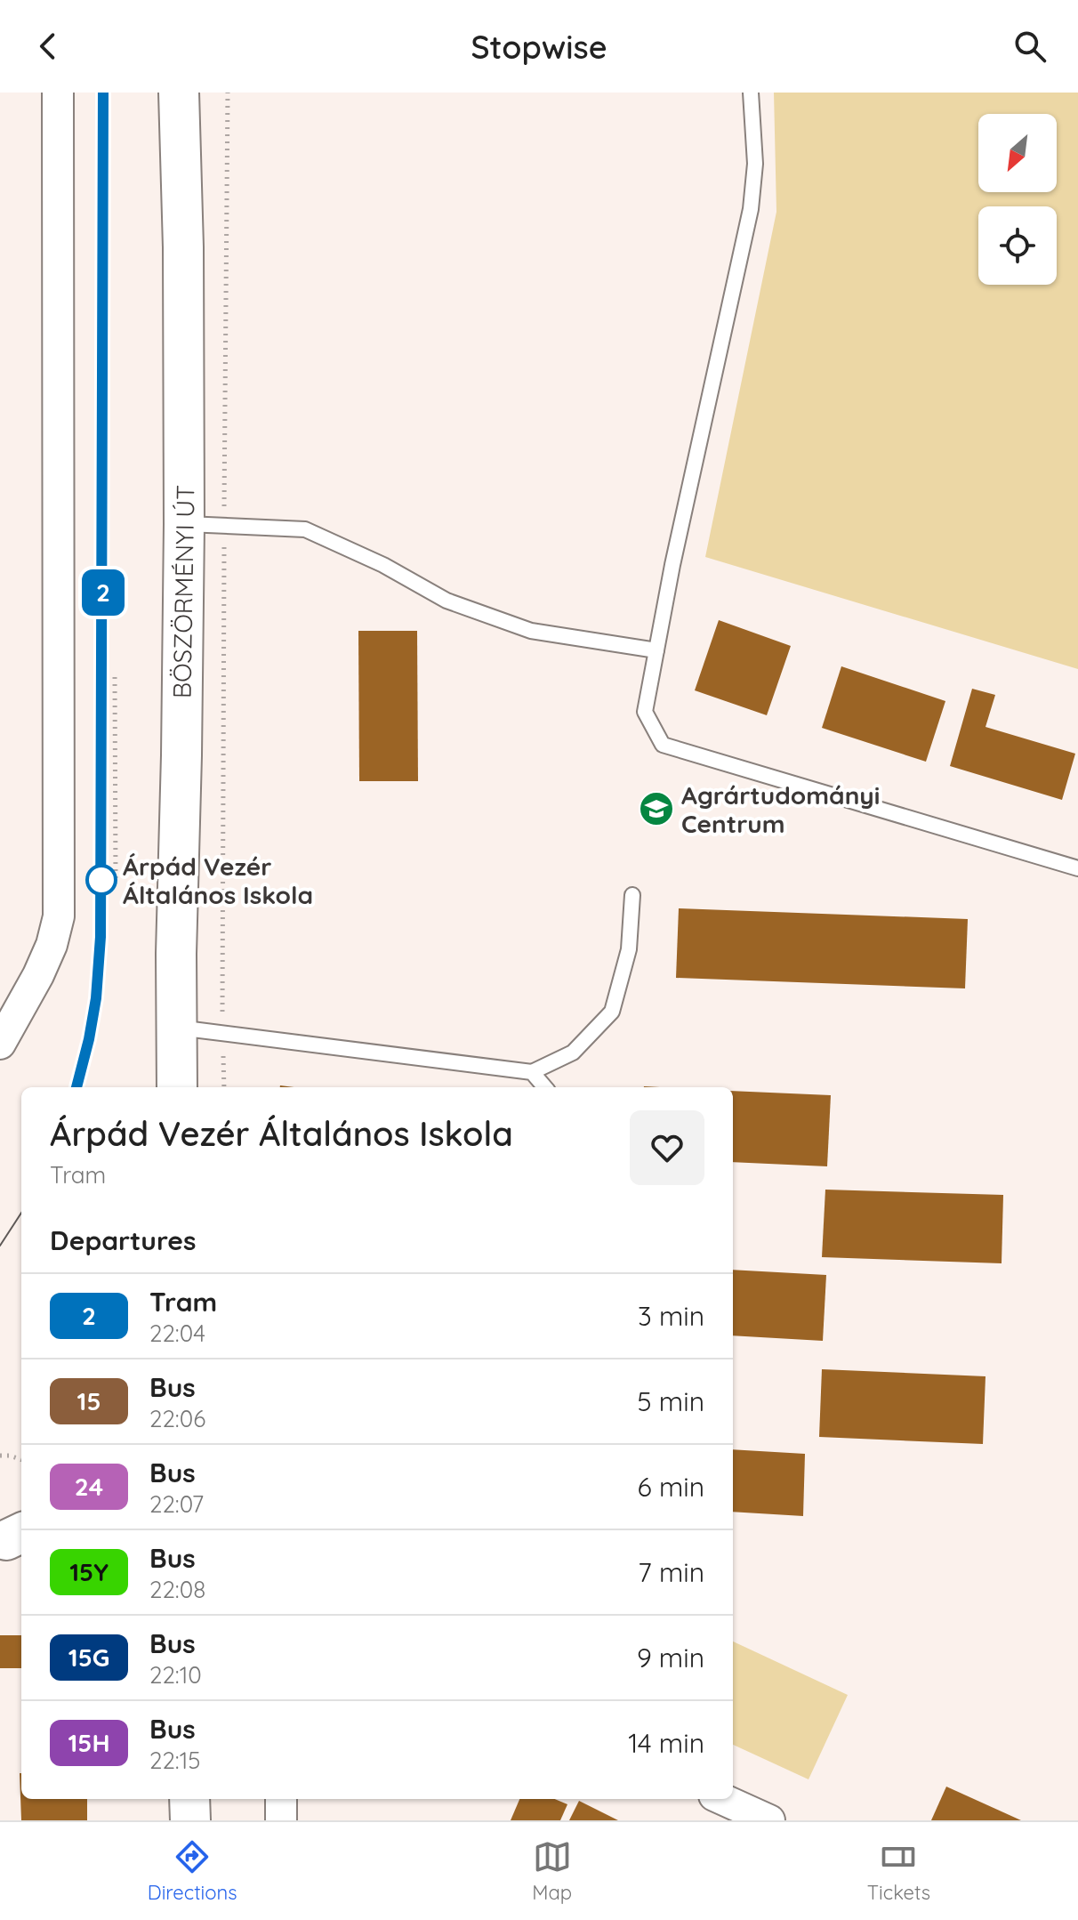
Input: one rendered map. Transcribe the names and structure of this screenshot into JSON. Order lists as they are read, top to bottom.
{
  "streets": {
    "main road": ["BÖSZÖRMÉNYI ÚT"]
  },
  "places": {
    "school or university": ["Agrártudományi Centrum"],
    "other": ["Árpád Vezér Általános Iskola"]
  },
  "lines": ["tram line 2"],
  "north": "bottom left",
  "page": {
    "header": "Stopwise",
    "on_map": "2",
    "heading": [
      ["Árpád Vezér Általános Iskola", "Tram"],
      "Departures"
    ],
    "list": [
      {
        "mark": "2",
        "name": "Tram",
        "note": "22:04",
        "value": "3 min"
      },
      {
        "mark": "15",
        "name": "Bus",
        "note": "22:06",
        "value": "5 min"
      },
      {
        "mark": "24",
        "name": "Bus",
        "note": "22:07",
        "value": "6 min"
      },
      {
        "mark": "15Y",
        "name": "Bus",
        "note": "22:08",
        "value": "7 min"
      },
      {
        "mark": "15G",
        "name": "Bus",
        "note": "22:10",
        "value": "9 min"
      },
      {
        "mark": "15H",
        "name": "Bus",
        "note": "22:15",
        "value": "14 min"
      }
    ],
    "tabs": ["Directions", "Map", "Tickets"]
  }
}
